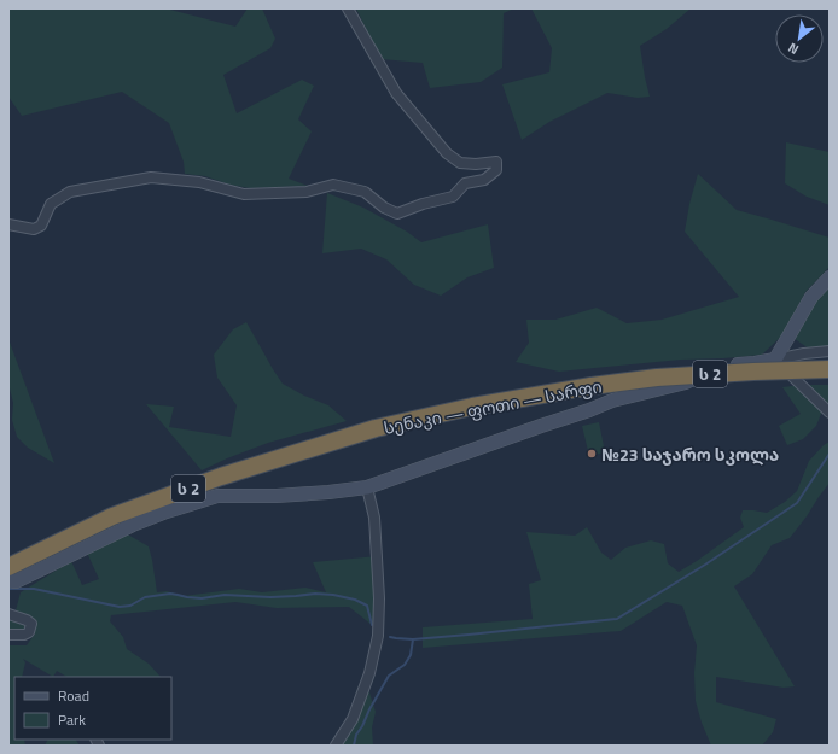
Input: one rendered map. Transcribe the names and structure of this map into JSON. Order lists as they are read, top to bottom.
{
  "streets": {
    "highway": ["ს 2", "სენაკი — ფოთი — სარფი"]
  },
  "places": ["№23 საჯარო სკოლა"],
  "legend": ["Road", "Park"],
  "north": "bottom left"
}
